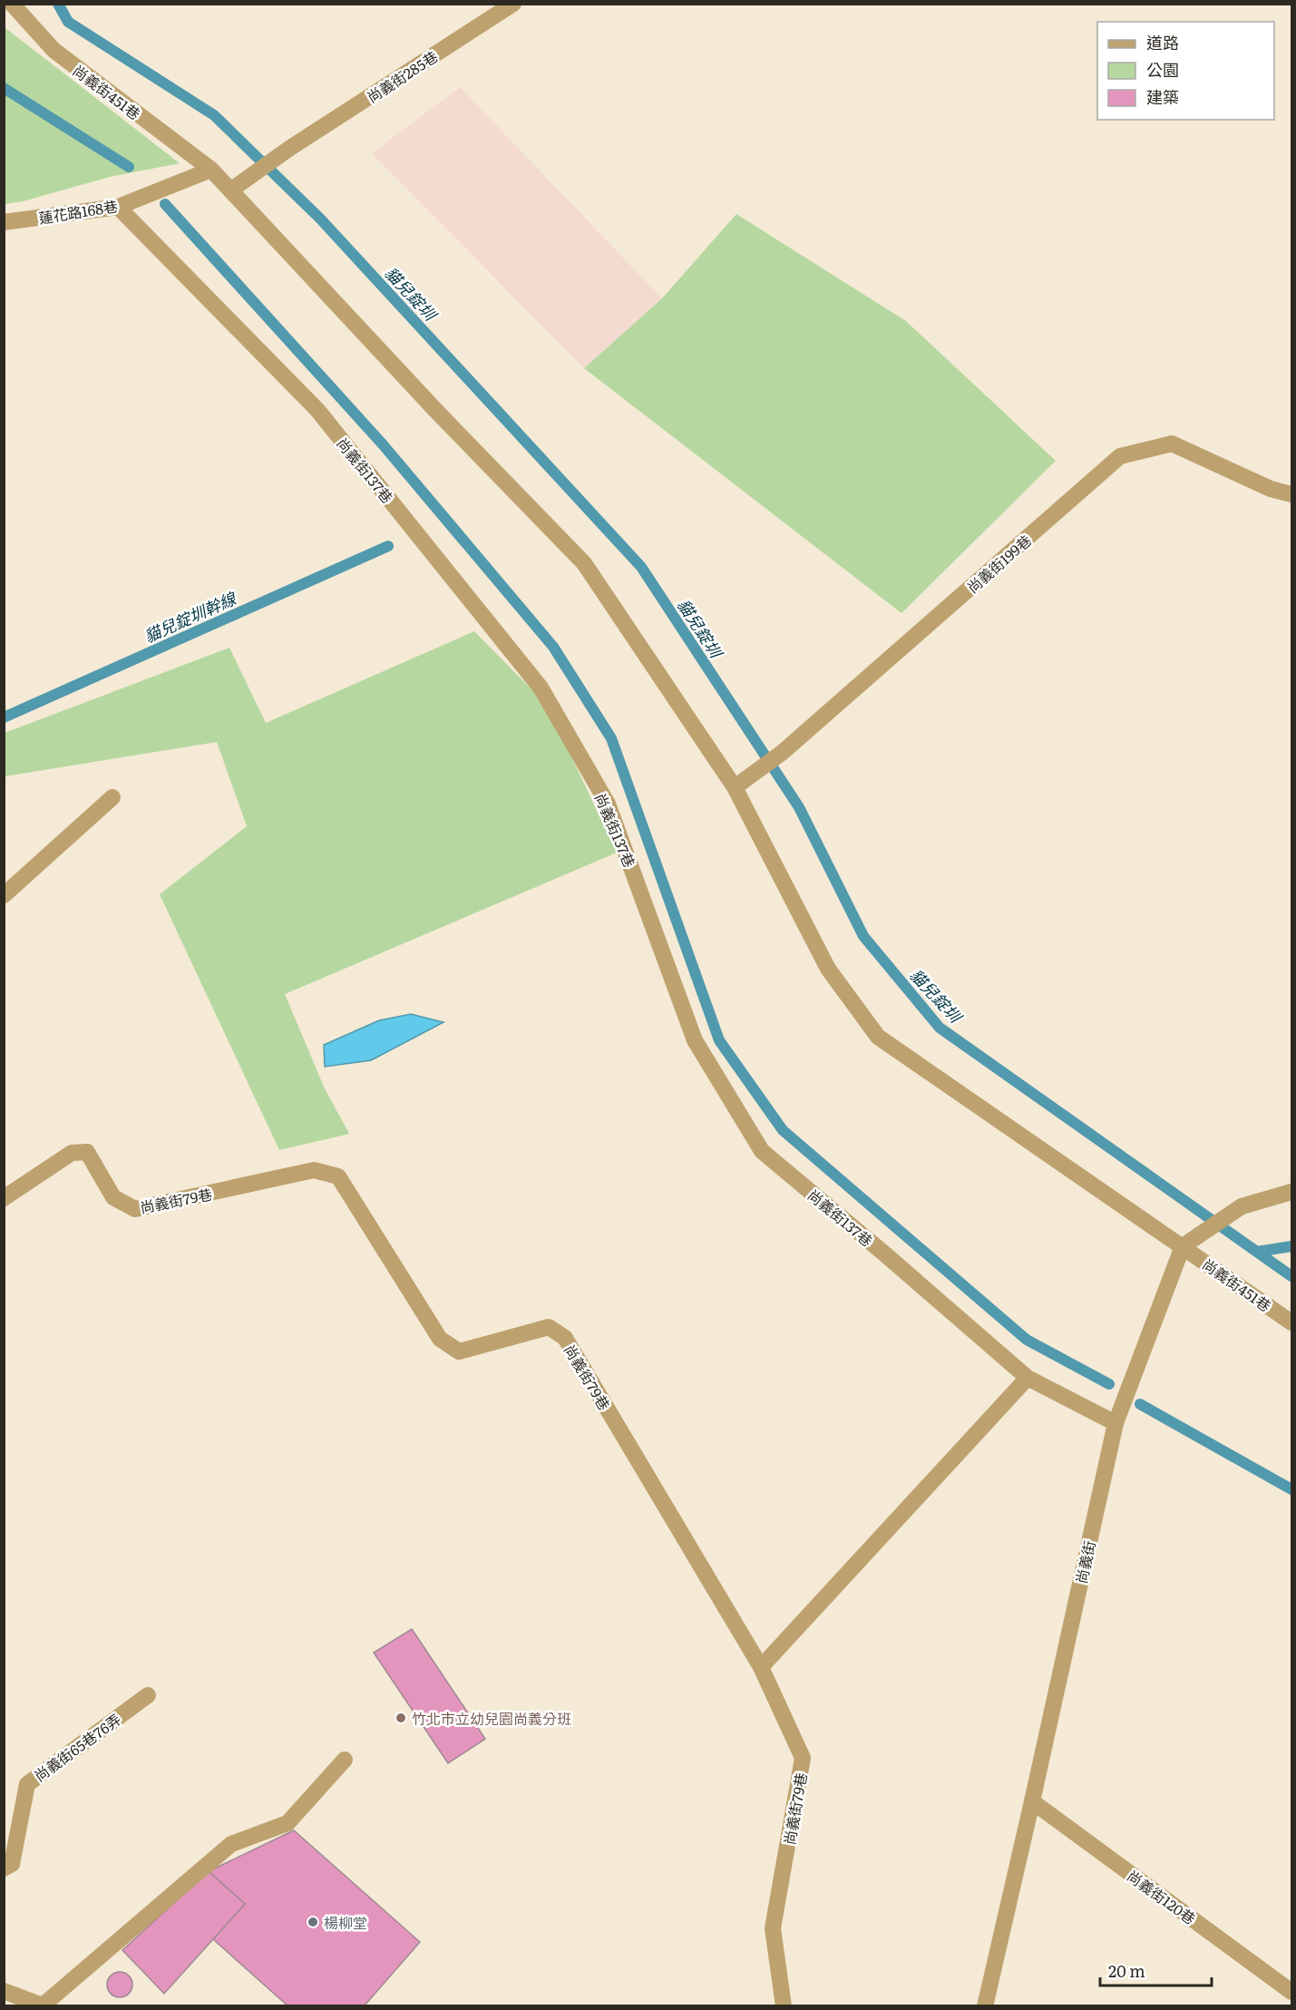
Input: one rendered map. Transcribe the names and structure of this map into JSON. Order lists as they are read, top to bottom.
{
  "streets": {
    "street": [
      "尚義街285巷",
      "尚義街451巷",
      "蓮花路168巷",
      "尚義街137巷",
      "尚義街199巷",
      "尚義街79巷",
      "尚義街",
      "尚義街65巷76弄",
      "尚義街120巷"
    ]
  },
  "crossings": [
    ["尚義街451巷", "蓮花路168巷"],
    ["尚義街451巷", "尚義街"],
    ["蓮花路168巷", "尚義街137巷"],
    ["尚義街137巷", "尚義街"],
    ["尚義街", "尚義街120巷"]
  ],
  "water": ["貓兒錠圳", "貓兒錠圳幹線"],
  "places": ["竹北市立幼兒園尚義分班", "楊柳堂"],
  "legend": ["道路", "公園", "建築"],
  "scale_bar": "20 m"
}
